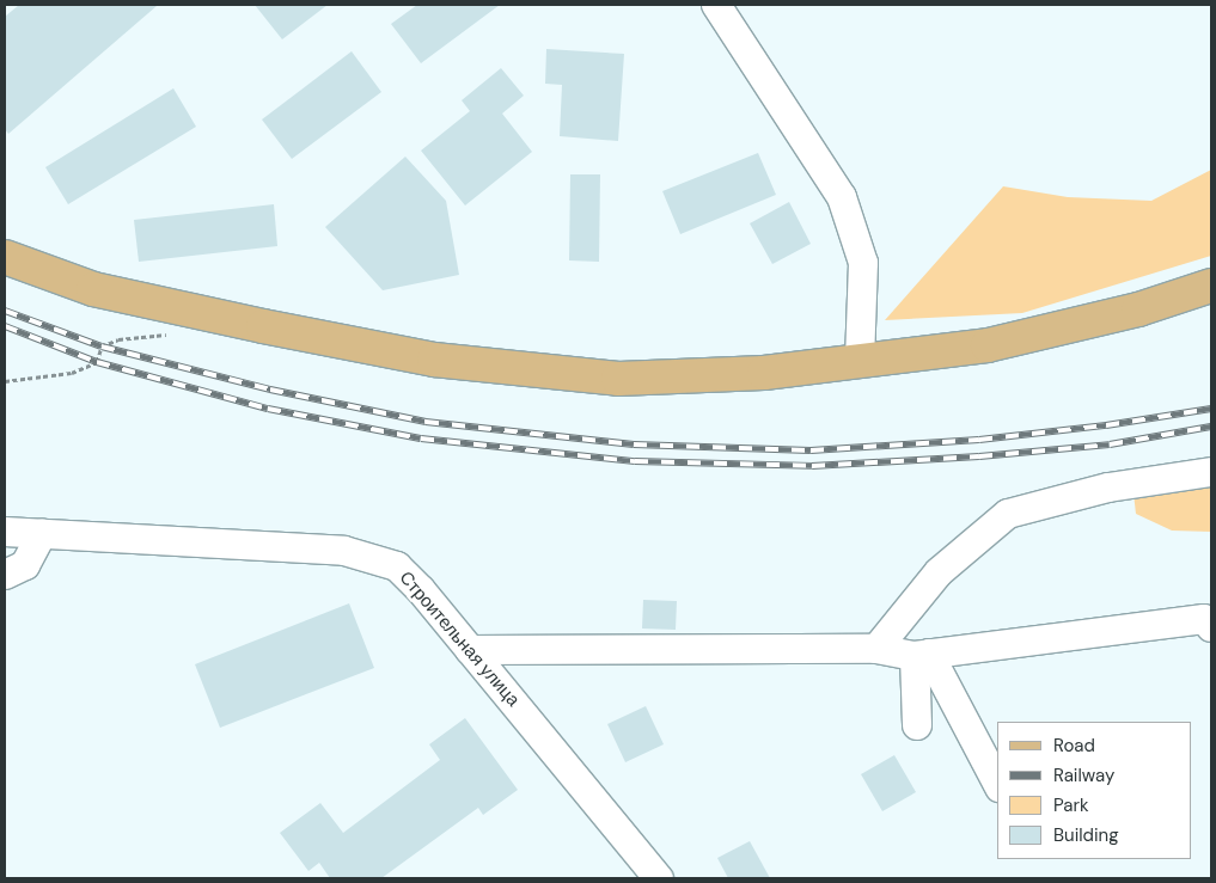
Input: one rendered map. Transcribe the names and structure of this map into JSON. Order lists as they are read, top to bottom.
{
  "streets": {
    "street": ["Строительная улица"]
  },
  "legend": [
    "Road",
    "Railway",
    "Park",
    "Building"
  ]
}
